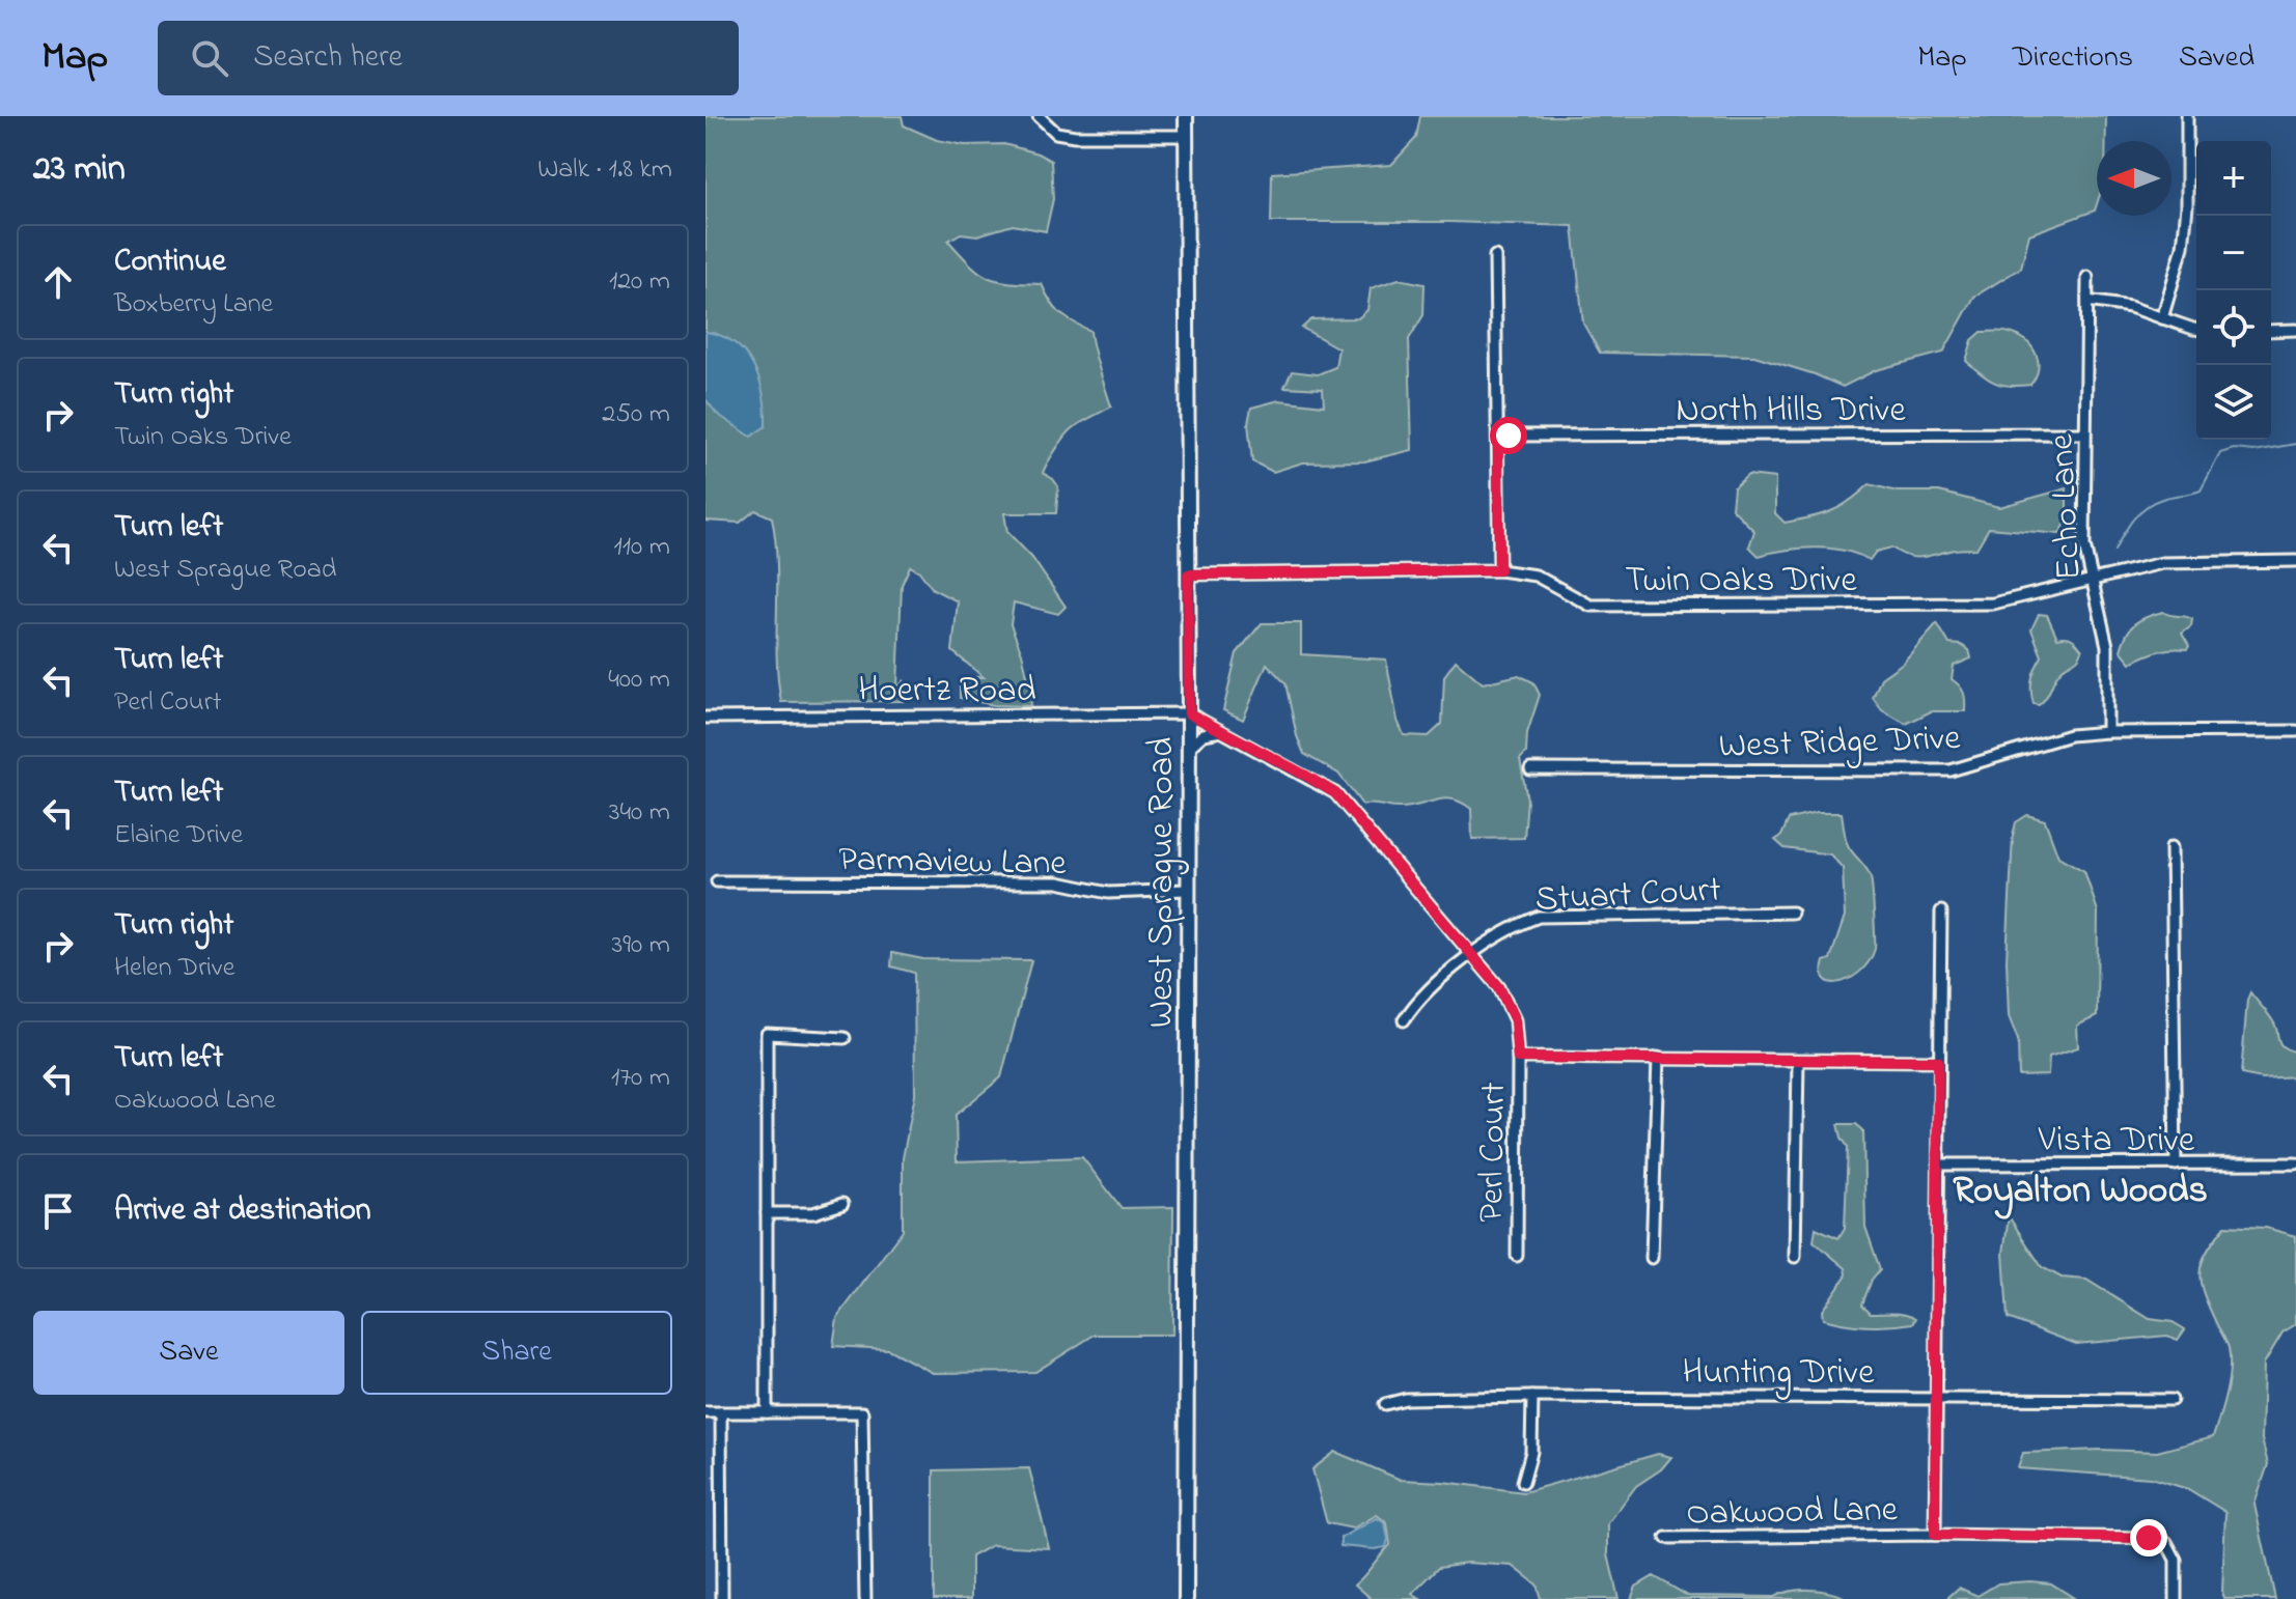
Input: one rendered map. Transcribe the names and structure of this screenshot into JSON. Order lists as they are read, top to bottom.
{
  "streets": {
    "street": [
      "North Hills Drive",
      "Echo Lane",
      "Twin Oaks Drive",
      "Hoertz Road",
      "West Ridge Drive",
      "Parmaview Lane",
      "West Sprague Road",
      "Stuart Court",
      "Vista Drive",
      "Perl Court",
      "Hunting Drive",
      "Oakwood Lane"
    ]
  },
  "crossings": [
    ["North Hills Drive", "Echo Lane"],
    ["Echo Lane", "Twin Oaks Drive"],
    ["Echo Lane", "West Ridge Drive"],
    ["Twin Oaks Drive", "West Sprague Road"],
    ["Hoertz Road", "West Sprague Road"],
    ["Hoertz Road", "Perl Court"],
    ["Parmaview Lane", "West Sprague Road"],
    ["West Sprague Road", "Perl Court"],
    ["Stuart Court", "Perl Court"]
  ],
  "districts": ["Royalton Woods"],
  "north": "left",
  "page": {
    "header": "Map",
    "search": "Search here",
    "nav": ["Map", "Directions", "Saved"],
    "heading": ["23 min", "Walk · 1.8 km"],
    "map_buttons": ["+", "−"],
    "list": [
      ["Continue", "Boxberry Lane", "120 m"],
      ["Turn right", "Twin Oaks Drive", "250 m"],
      ["Turn left", "West Sprague Road", "110 m"],
      ["Turn left", "Perl Court", "400 m"],
      ["Turn left", "Elaine Drive", "340 m"],
      ["Turn right", "Helen Drive", "390 m"],
      ["Turn left", "Oakwood Lane", "170 m"],
      "Arrive at destination"
    ],
    "buttons": ["Save", "Share"]
  }
}
